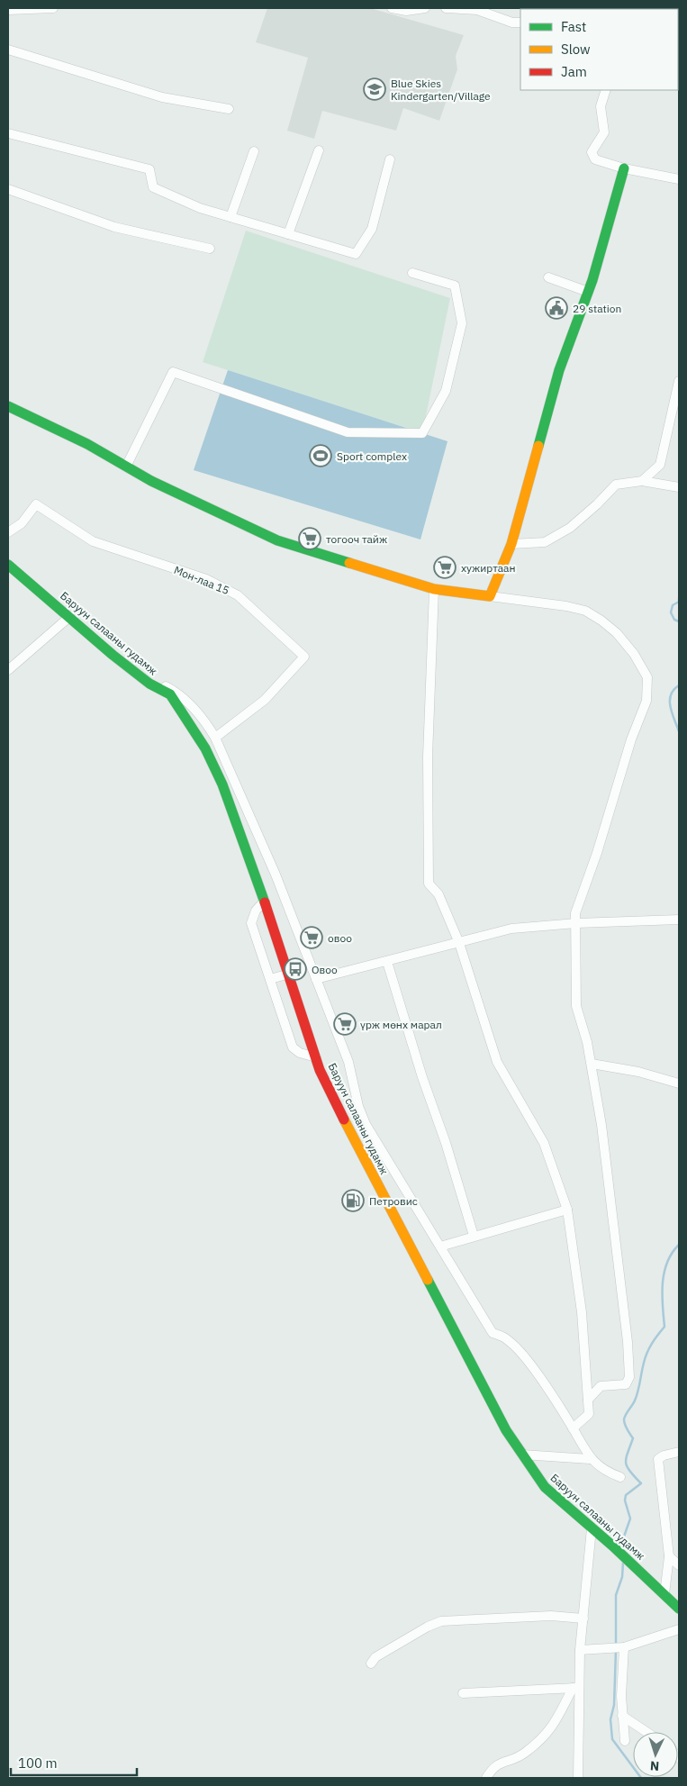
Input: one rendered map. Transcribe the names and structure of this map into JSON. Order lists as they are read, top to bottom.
{
  "streets": {
    "main road": ["Баруун салааны гудамж"],
    "street": ["Мон-лаа 15"]
  },
  "places": {
    "school or university": ["Blue Skies Kindergarten/Village"],
    "public building": ["29 station"],
    "sports": ["Sport complex"],
    "supermarket": [
      "тогооч тайж",
      "хужиртаан",
      "овоо",
      "үрж мөнх марал"
    ],
    "bus stop": ["Овоо"],
    "fuel station": ["Петровис"]
  },
  "legend": ["Fast", "Slow", "Jam"],
  "scale_bar": "100 m",
  "north": "bottom"
}
